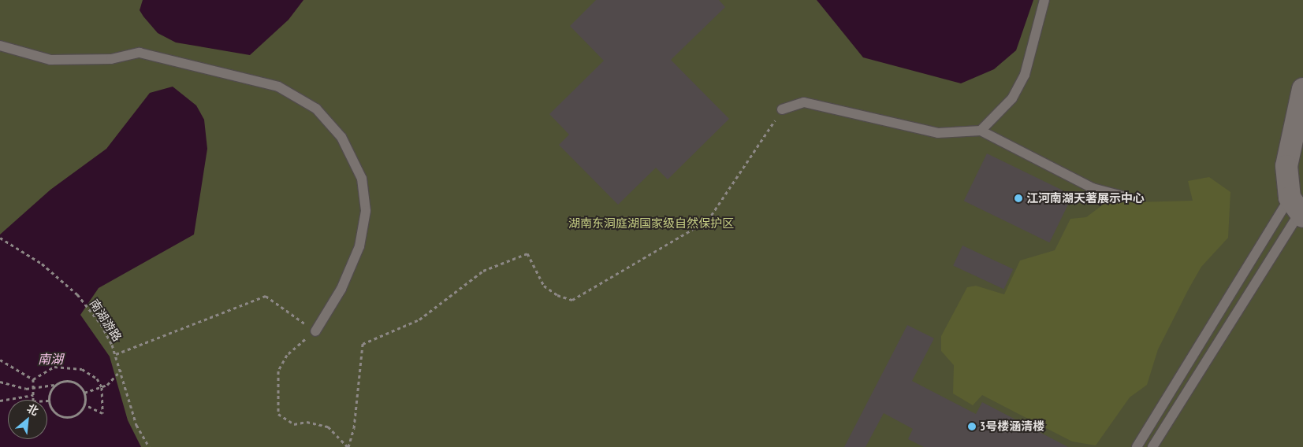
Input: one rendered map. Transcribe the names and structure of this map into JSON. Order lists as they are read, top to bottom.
{
  "streets": {
    "path": ["南湖游路"]
  },
  "water": ["南湖"],
  "parks": ["湖南东洞庭湖国家级自然保护区"],
  "places": ["江河南湖天著展示中心", "3号楼涵清楼"],
  "north": "top right"
}
